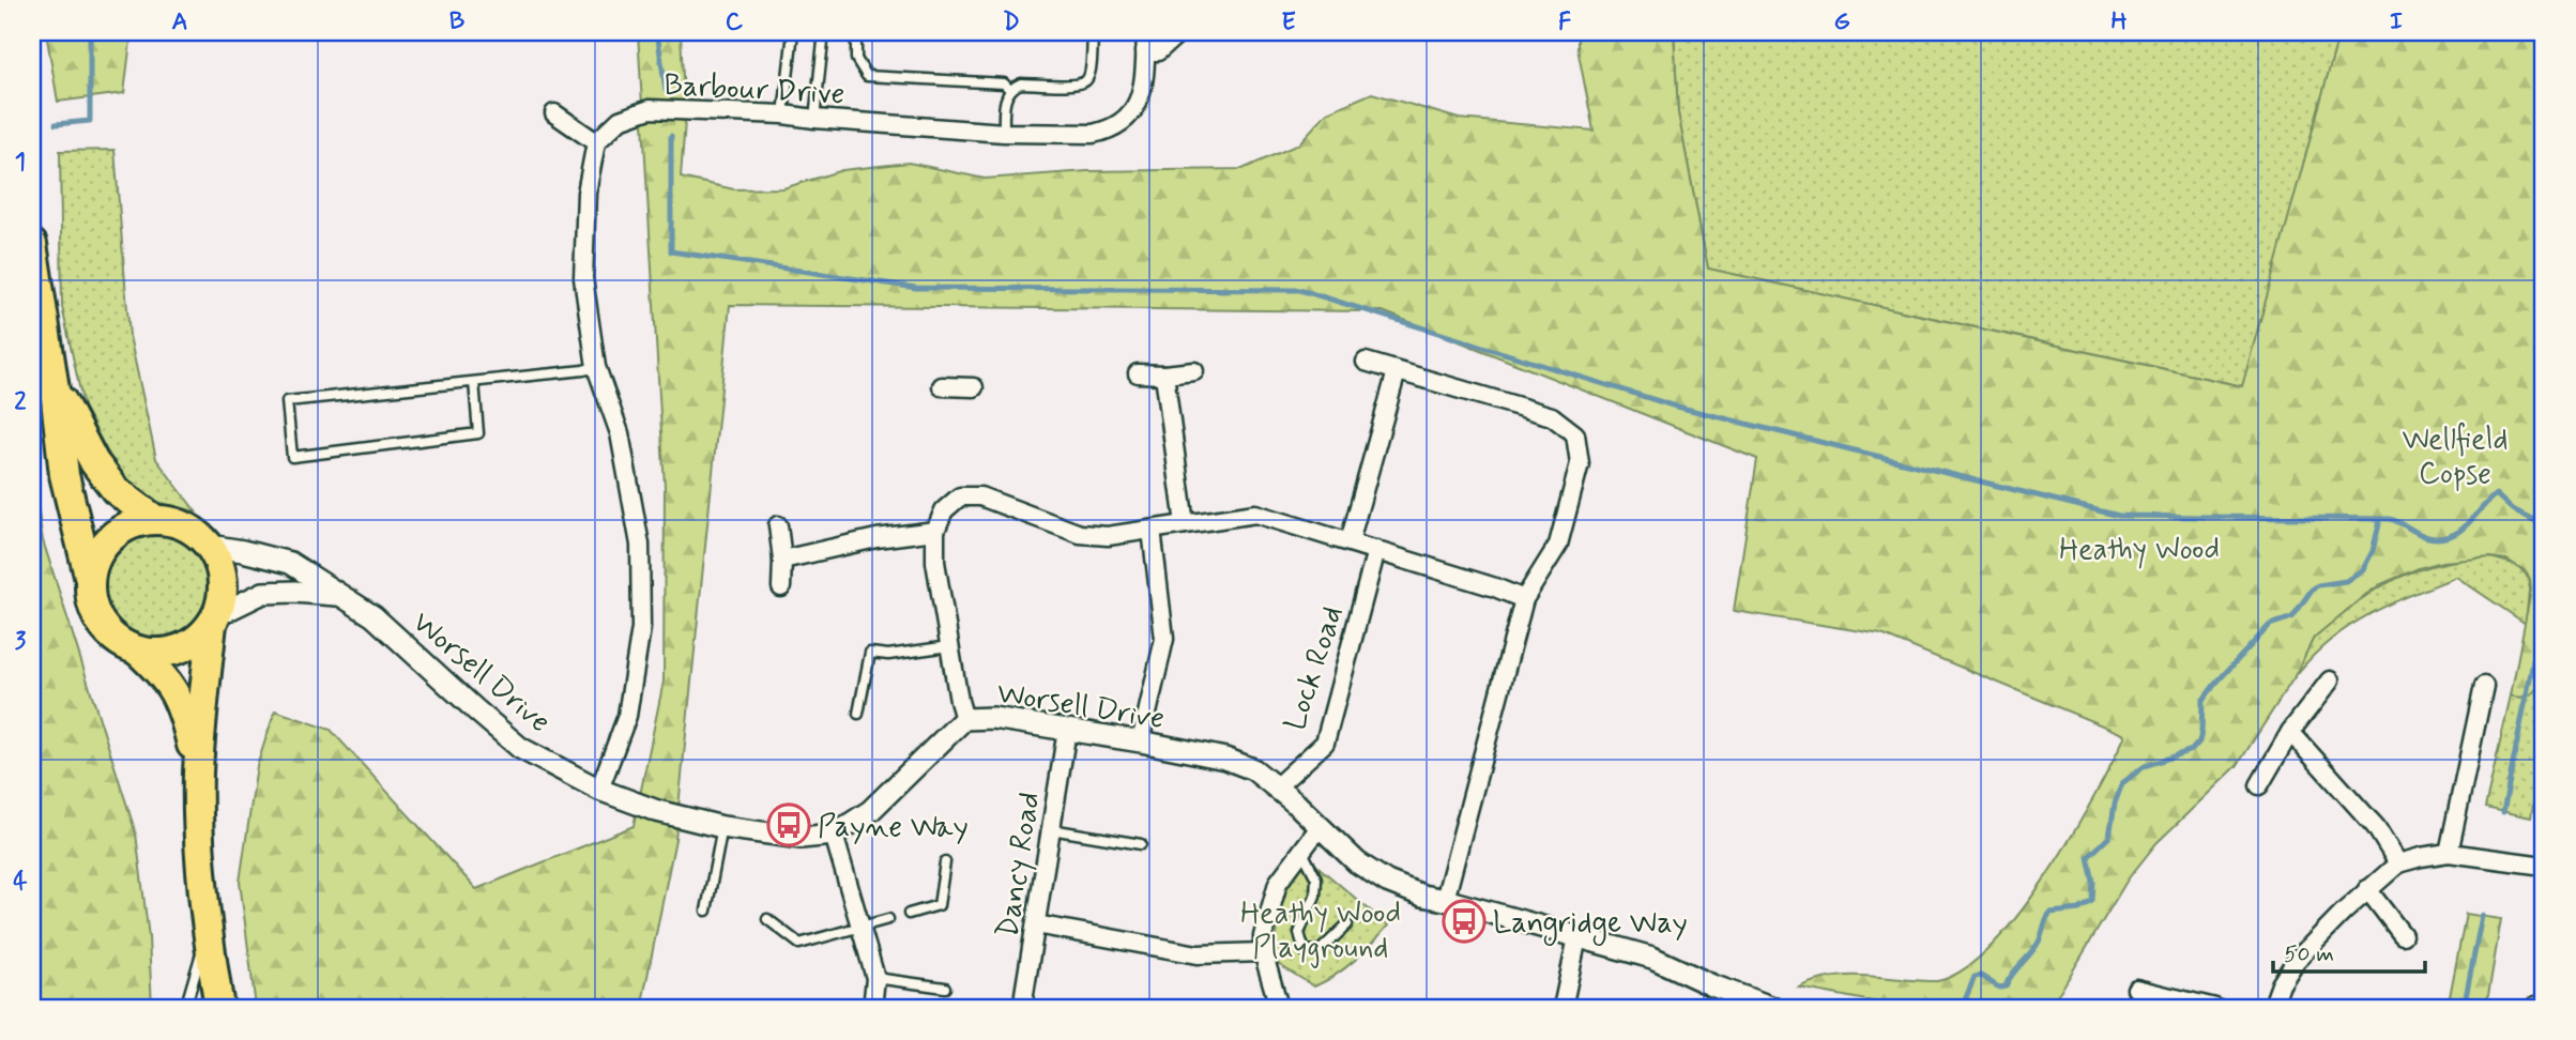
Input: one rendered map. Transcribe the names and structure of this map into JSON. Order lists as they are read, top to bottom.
{
  "streets": {
    "street": [
      "Barbour Drive",
      "Lock Road",
      "Worsell Drive",
      "Dancy Road"
    ]
  },
  "crossings": [
    ["Lock Road", "Worsell Drive"],
    ["Worsell Drive", "Dancy Road"]
  ],
  "parks": ["Wellfield Copse", "Heathy Wood", "Heathy Wood Playground"],
  "places": {
    "bus stop": ["Payne Way", "Langridge Way"]
  },
  "scale_bar": "50 m",
  "grid": {
    "columns": [
      "A",
      "B",
      "C",
      "D",
      "E",
      "F",
      "G",
      "H",
      "I"
    ],
    "rows": [
      "1",
      "2",
      "3",
      "4"
    ]
  }
}
